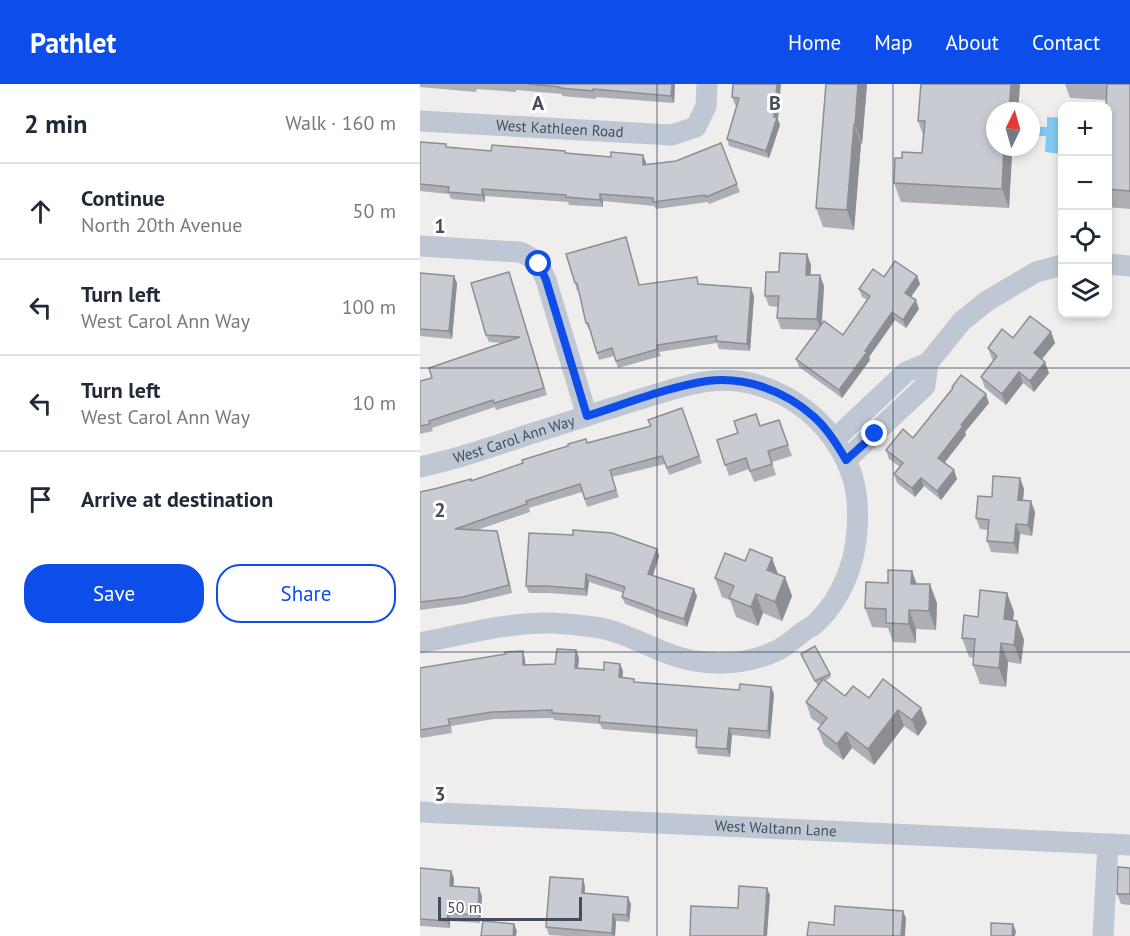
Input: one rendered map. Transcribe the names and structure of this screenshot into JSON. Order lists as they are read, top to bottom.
{
  "streets": {
    "street": ["West Kathleen Road", "West Carol Ann Way", "West Waltann Lane"]
  },
  "scale_bar": "50 m",
  "north": "top",
  "page": {
    "header": "Pathlet",
    "nav": [
      "Home",
      "Map",
      "About",
      "Contact"
    ],
    "heading": ["2 min", "Walk · 160 m"],
    "map_buttons": ["+", "−"],
    "list": [
      ["Continue", "North 20th Avenue", "50 m"],
      ["Turn left", "West Carol Ann Way", "100 m"],
      ["Turn left", "West Carol Ann Way", "10 m"],
      "Arrive at destination"
    ],
    "buttons": ["Save", "Share"],
    "scale": "50 m"
  },
  "grid": {
    "columns": ["A", "B"],
    "rows": ["1", "2", "3"]
  }
}
